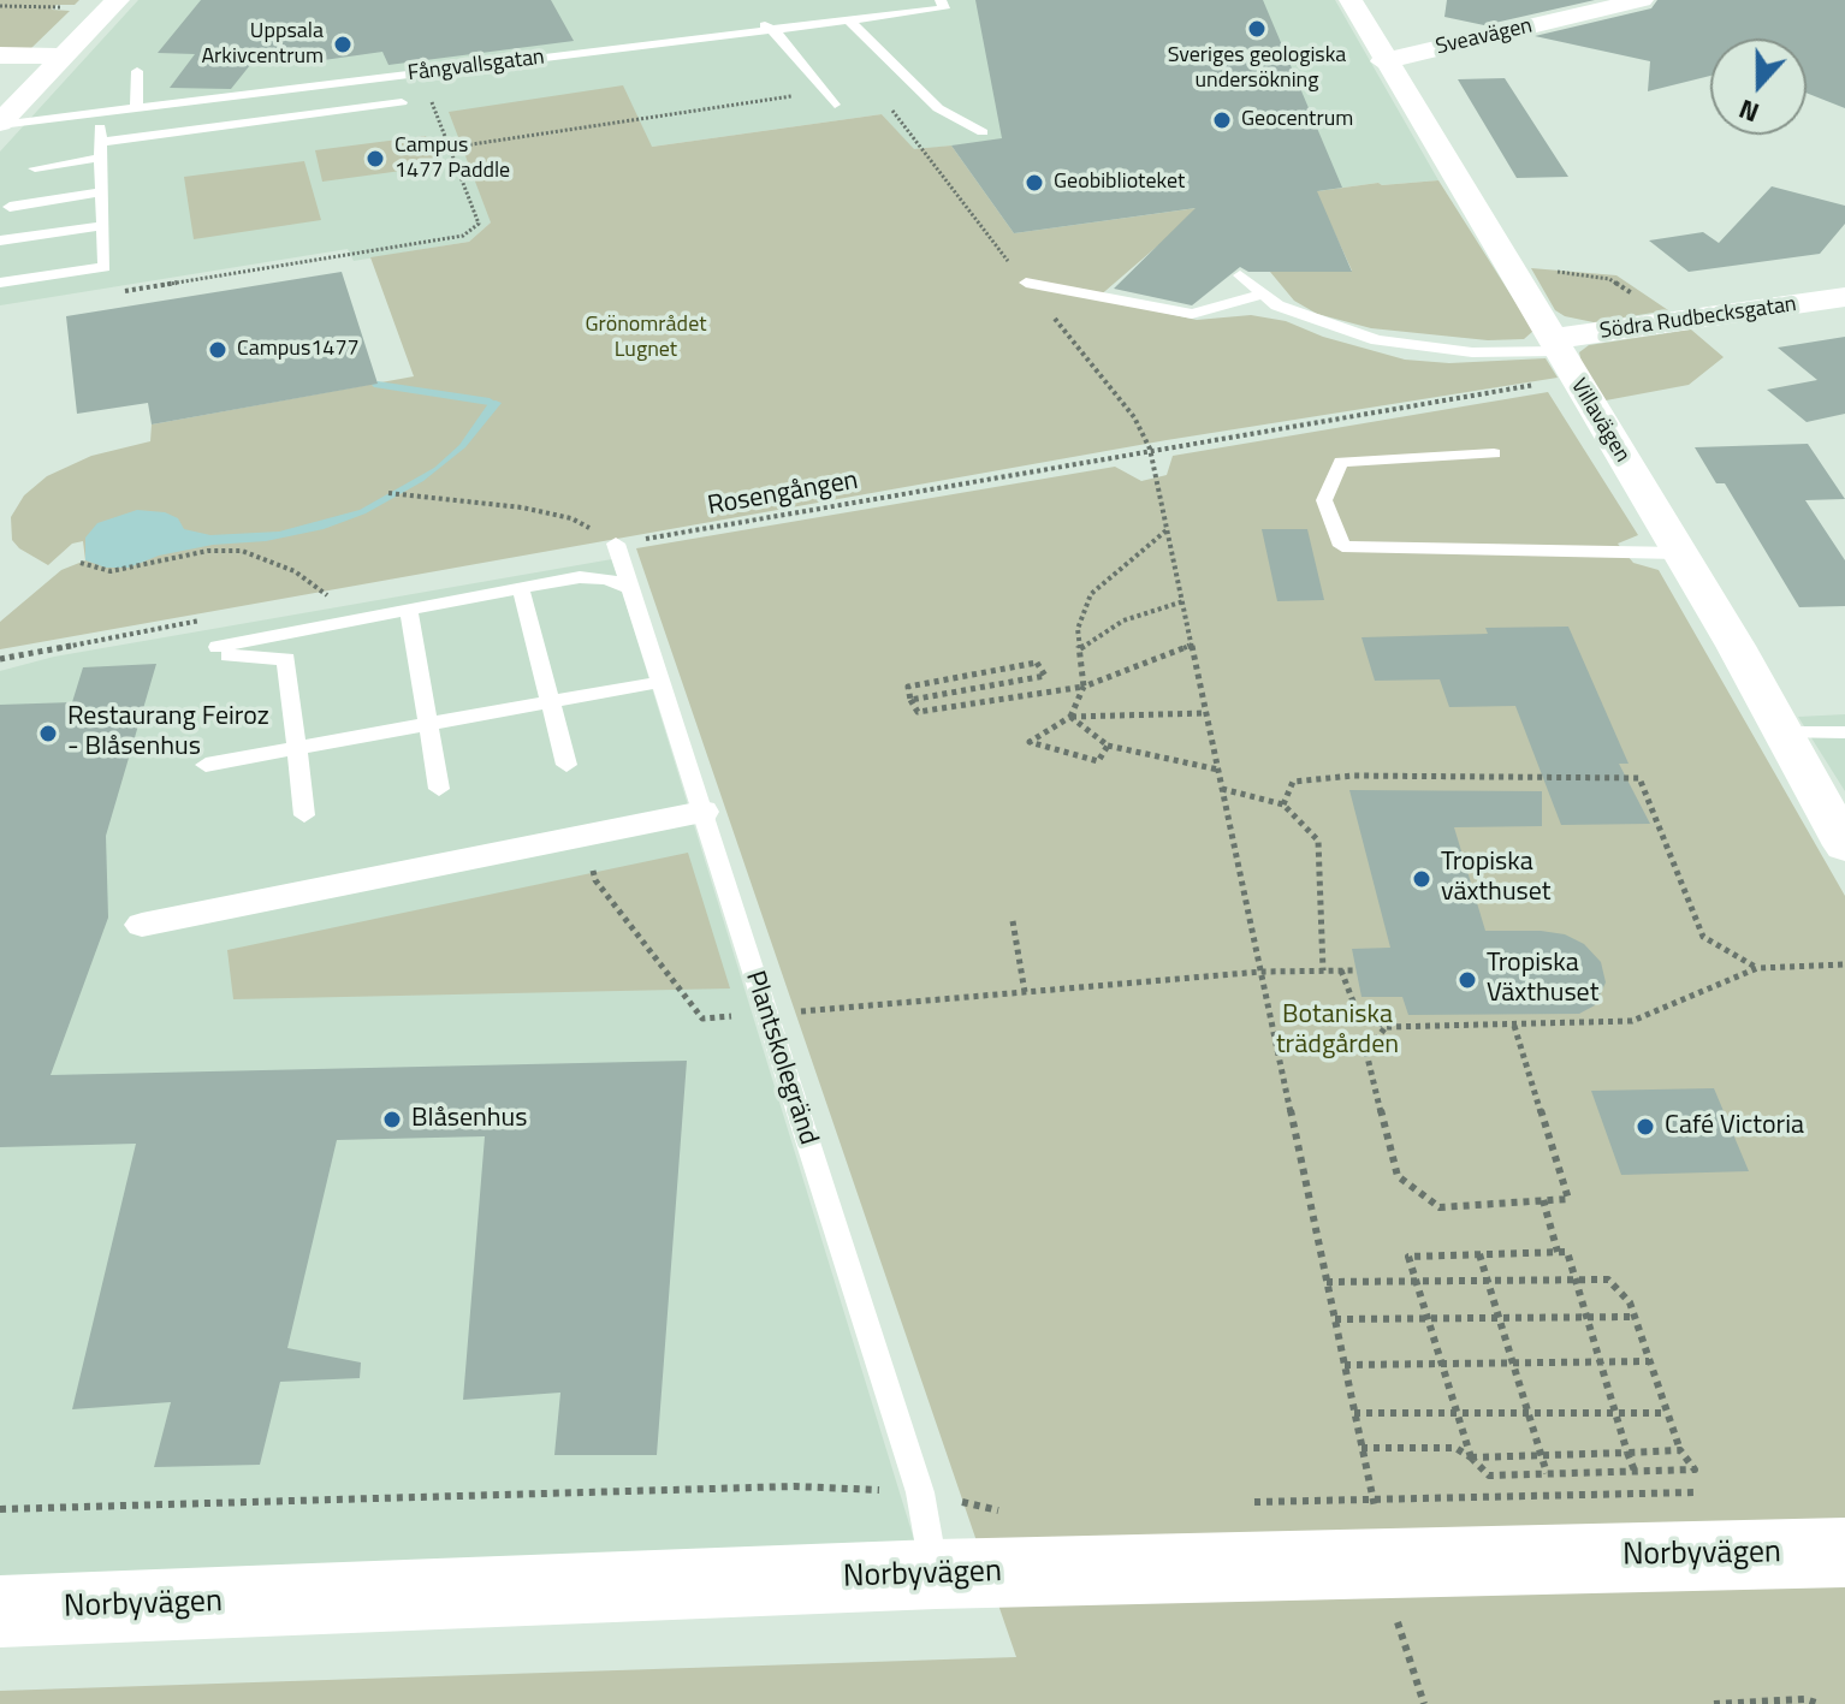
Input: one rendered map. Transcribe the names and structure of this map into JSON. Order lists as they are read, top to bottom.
{
  "streets": {
    "street": [
      "Sveavägen",
      "Södra Rudbecksgatan",
      "Villavägen",
      "Norbyvägen"
    ],
    "lane": ["Fångvallsgatan", "Plantskolegränd"],
    "path": ["Rosengången"]
  },
  "crossings": [
    ["Sveavägen", "Villavägen"],
    ["Södra Rudbecksgatan", "Villavägen"],
    ["Södra Rudbecksgatan", "Rosengången"],
    ["Villavägen", "Rosengången"],
    ["Rosengången", "Plantskolegränd"],
    ["Plantskolegränd", "Norbyvägen"]
  ],
  "parks": ["Grönområdet Lugnet", "Botaniska trädgården"],
  "places": [
    "Sveriges geologiska undersökning",
    "Uppsala Arkivcentrum",
    "Geocentrum",
    "Campus 1477 Paddle",
    "Geobiblioteket",
    "Campus1477",
    "Restaurang Feiroz - Blåsenhus",
    "Tropiska växthuset",
    "Tropiska Växthuset",
    "Blåsenhus",
    "Café Victoria"
  ],
  "north": "bottom"
}
